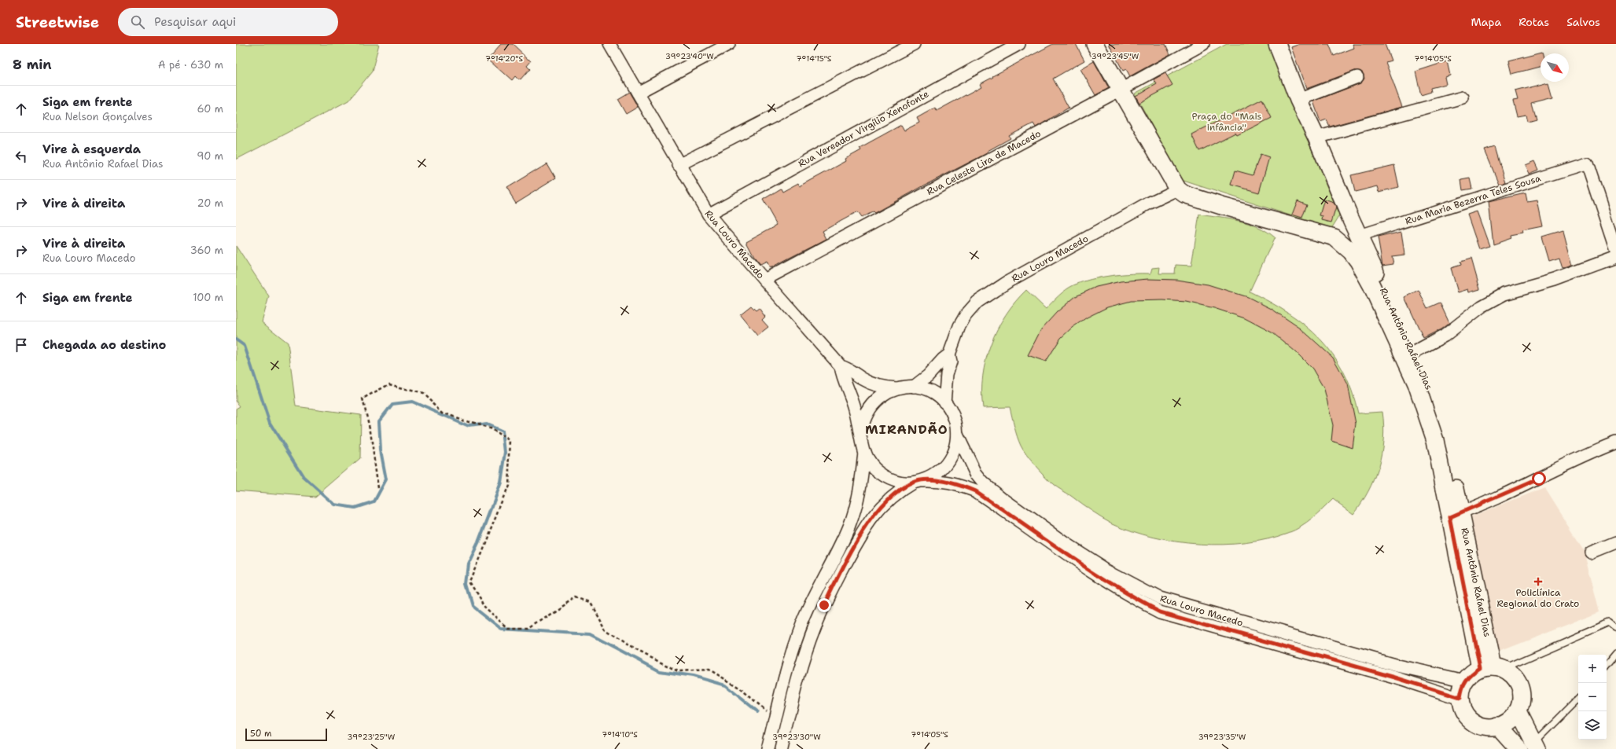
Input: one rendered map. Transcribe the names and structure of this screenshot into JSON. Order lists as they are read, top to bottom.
{
  "streets": {
    "street": [
      "Rua Vereador Virgílio Xenofonte",
      "Rua Celeste Lira de Macedo",
      "Rua Maria Bezerra Teles Sousa",
      "Rua Louro Macedo",
      "Rua Antônio Rafael Dias"
    ]
  },
  "crossings": [
    ["Rua Vereador Virgílio Xenofonte", "Rua Louro Macedo"],
    ["Rua Celeste Lira de Macedo", "Rua Louro Macedo"],
    ["Rua Maria Bezerra Teles Sousa", "Rua Antônio Rafael Dias"],
    ["Rua Louro Macedo", "Rua Antônio Rafael Dias"]
  ],
  "districts": ["MIRANDÃO"],
  "parks": ["Praça do ''Mais infância''"],
  "places": {
    "health": ["Policlínica Regional do Crato"]
  },
  "scale_bar": "50 m",
  "north": "bottom right",
  "page": {
    "header": "Streetwise",
    "search": "Pesquisar aqui",
    "nav": ["Mapa", "Rotas", "Salvos"],
    "heading": ["8 min", "A pé · 630 m"],
    "list": [
      ["Siga em frente", "Rua Nelson Gonçalves", "60 m"],
      ["Vire à esquerda", "Rua Antônio Rafael Dias", "90 m"],
      ["Vire à direita", "20 m"],
      ["Vire à direita", "Rua Louro Macedo", "360 m"],
      ["Siga em frente", "100 m"],
      "Chegada ao destino"
    ],
    "map_buttons": ["+", "−"],
    "scale": "50 m"
  },
  "coordinates": [
    "39°23'40\"W",
    "39°23'45\"W",
    "7°14'20\"S",
    "7°14'05\"S",
    "7°14'15\"S",
    "7°14'10\"S",
    "39°23'25\"W",
    "39°23'30\"W",
    "39°23'35\"W"
  ]
}
